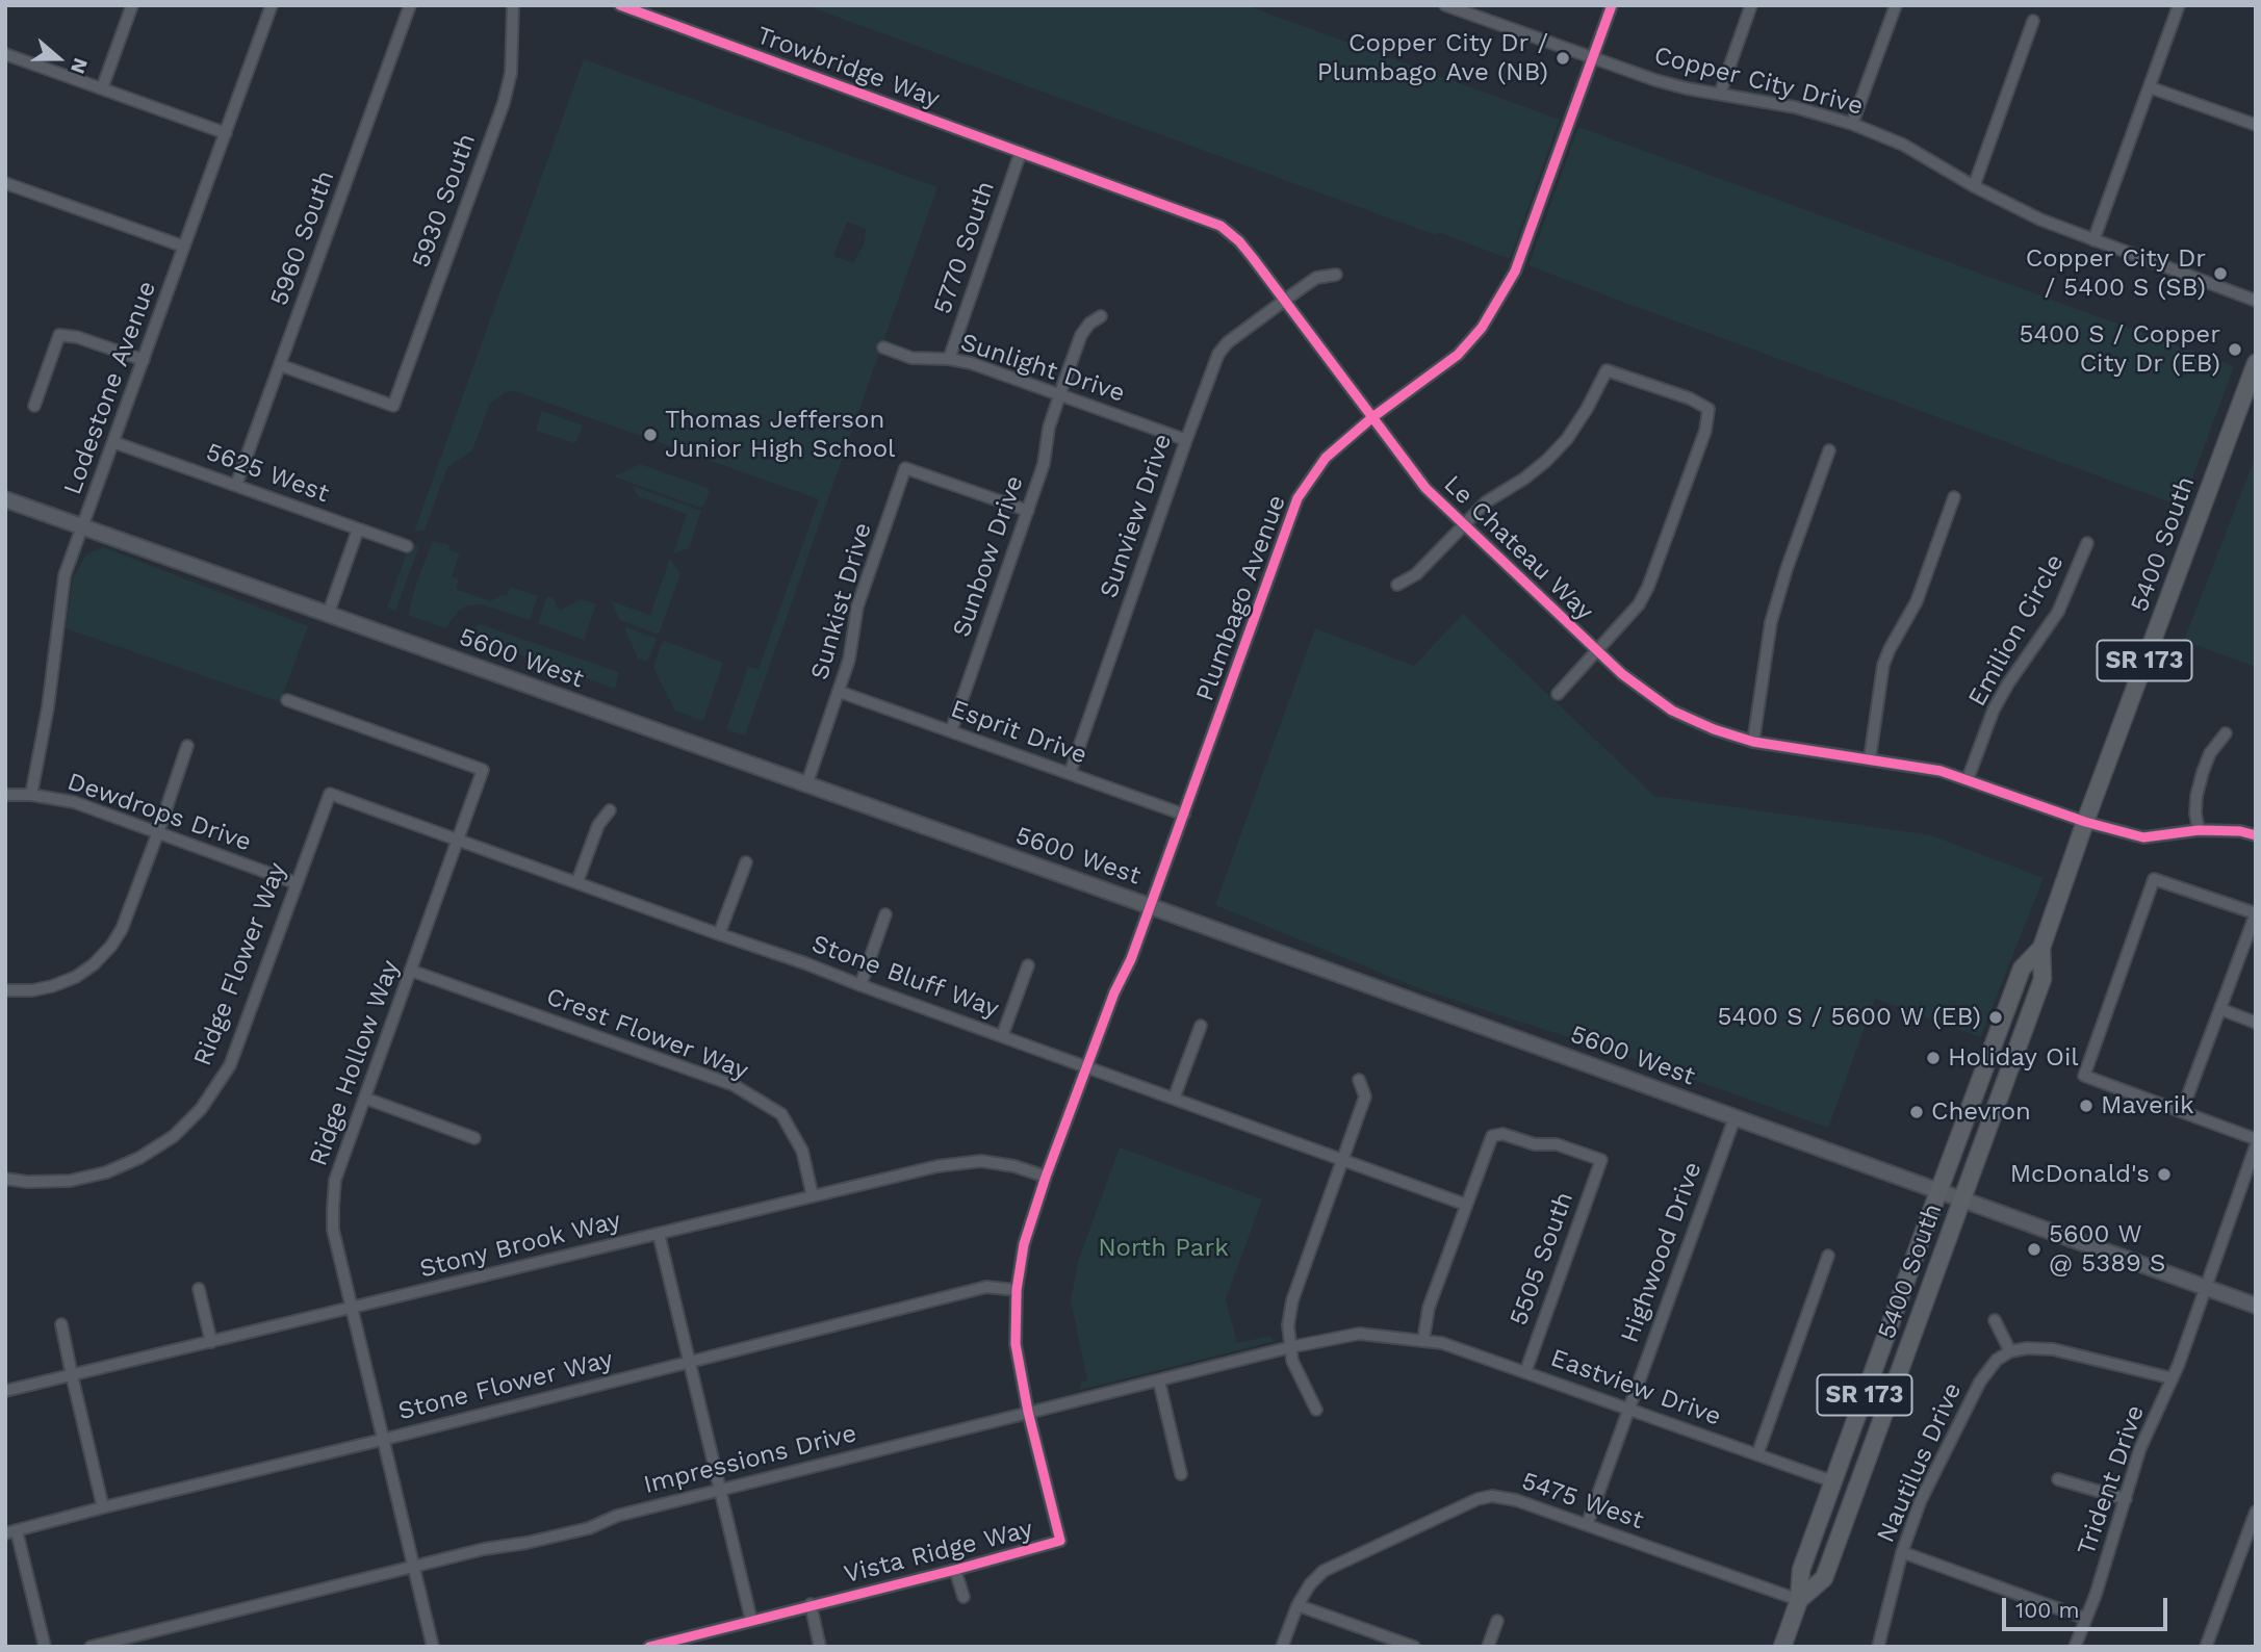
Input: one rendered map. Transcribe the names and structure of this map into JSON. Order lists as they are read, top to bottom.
{
  "streets": {
    "main road": ["5400 South", "5600 West", "SR 173"],
    "street": [
      "Trowbridge Way",
      "Copper City Drive",
      "5930 South",
      "5960 South",
      "5770 South",
      "Sunlight Drive",
      "Lodestone Avenue",
      "5625 West",
      "Sunview Drive",
      "Le Chateau Way",
      "Sunbow Drive",
      "Plumbago Avenue",
      "Sunkist Drive",
      "Emilion Circle",
      "Esprit Drive",
      "Dewdrops Drive",
      "Ridge Flower Way",
      "Stone Bluff Way",
      "Crest Flower Way",
      "Ridge Hollow Way",
      "Stony Brook Way",
      "Highwood Drive",
      "5505 South",
      "Stone Flower Way",
      "Eastview Drive",
      "Impressions Drive",
      "Nautilus Drive",
      "Trident Drive",
      "5475 West",
      "Vista Ridge Way"
    ]
  },
  "crossings": [
    ["Trowbridge Way", "5770 South"],
    ["Trowbridge Way", "Le Chateau Way"],
    ["Copper City Drive", "Plumbago Avenue"],
    ["5930 South", "5960 South"],
    ["5960 South", "5625 West"],
    ["5770 South", "Sunlight Drive"],
    ["5770 South", "Le Chateau Way"],
    ["Sunlight Drive", "Sunview Drive"],
    ["Sunlight Drive", "Sunbow Drive"],
    ["Lodestone Avenue", "5625 West"],
    ["Lodestone Avenue", "5600 West"],
    ["Lodestone Avenue", "Dewdrops Drive"],
    ["Sunview Drive", "Le Chateau Way"],
    ["Sunview Drive", "Esprit Drive"],
    ["5400 South", "Le Chateau Way"],
    ["5400 South", "5600 West"],
    ["5400 South", "Eastview Drive"],
    ["5400 South", "5475 West"],
    ["Le Chateau Way", "Plumbago Avenue"],
    ["Le Chateau Way", "Emilion Circle"],
    ["Sunbow Drive", "Sunkist Drive"],
    ["Sunbow Drive", "Esprit Drive"],
    ["Plumbago Avenue", "5600 West"],
    ["Plumbago Avenue", "Esprit Drive"],
    ["Plumbago Avenue", "Vista Ridge Way"],
    ["Sunkist Drive", "5600 West"],
    ["Sunkist Drive", "Esprit Drive"],
    ["5600 West", "Highwood Drive"],
    ["5600 West", "Trident Drive"],
    ["5600 West", "Vista Ridge Way"],
    ["Dewdrops Drive", "Ridge Flower Way"],
    ["Ridge Flower Way", "Stone Bluff Way"],
    ["Stone Bluff Way", "Ridge Hollow Way"],
    ["Stone Bluff Way", "5505 South"],
    ["Stone Bluff Way", "Vista Ridge Way"],
    ["Crest Flower Way", "Ridge Hollow Way"],
    ["Crest Flower Way", "Stony Brook Way"],
    ["Ridge Hollow Way", "Stony Brook Way"],
    ["Ridge Hollow Way", "Stone Flower Way"],
    ["Ridge Hollow Way", "Impressions Drive"],
    ["Stony Brook Way", "Vista Ridge Way"],
    ["Highwood Drive", "Eastview Drive"],
    ["Highwood Drive", "5475 West"],
    ["5505 South", "Eastview Drive"],
    ["Stone Flower Way", "Vista Ridge Way"],
    ["Eastview Drive", "Impressions Drive"],
    ["Impressions Drive", "Vista Ridge Way"]
  ],
  "parks": ["North Park"],
  "places": [
    "Copper City Dr / Plumbago Ave (NB)",
    "Copper City Dr / 5400 S (SB)",
    "5400 S / Copper City Dr (EB)",
    "Thomas Jefferson Junior High School",
    "5400 S / 5600 W (EB)",
    "Holiday Oil",
    "Maverik",
    "Chevron",
    "McDonald's",
    "5600 W @ 5389 S"
  ],
  "scale_bar": "100 m",
  "north": "right"
}
